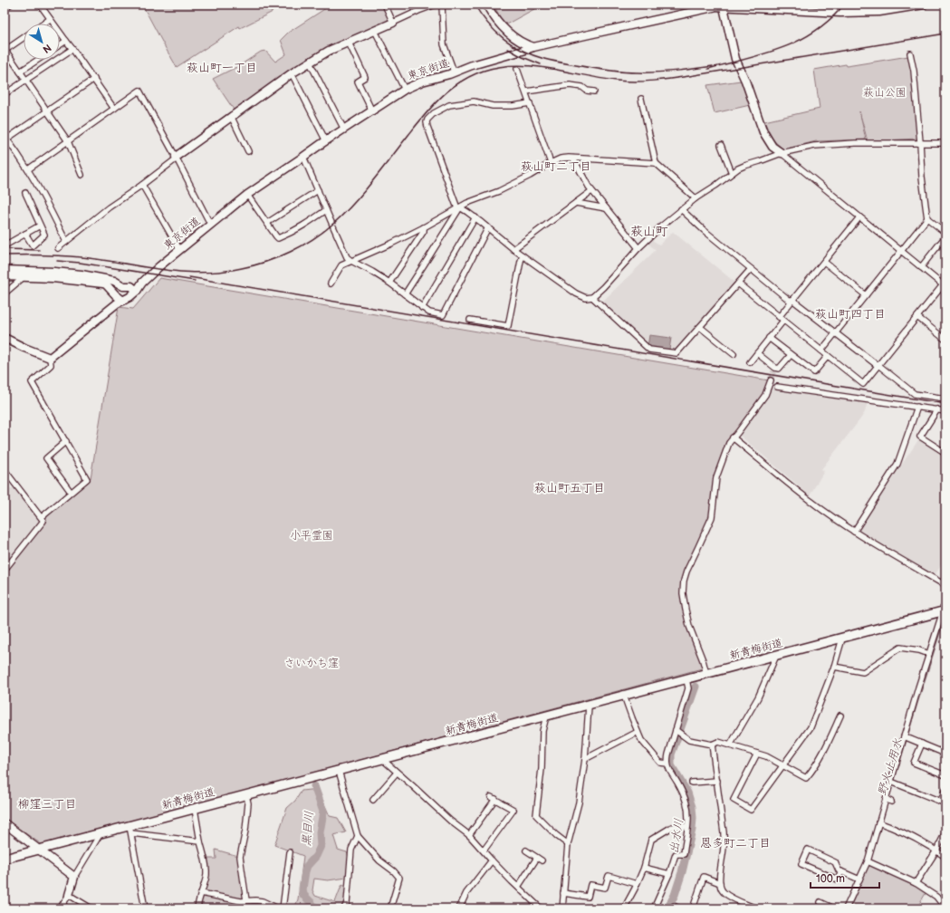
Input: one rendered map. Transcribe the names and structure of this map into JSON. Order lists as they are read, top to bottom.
{
  "streets": {
    "main road": ["新青梅街道"],
    "street": ["東京街道"]
  },
  "districts": [
    "萩山町一丁目",
    "萩山町二丁目",
    "萩山町",
    "萩山町四丁目",
    "萩山町五丁目",
    "柳窪三丁目",
    "恩多町二丁目"
  ],
  "water": ["野火止用水", "黒目川", "出水川"],
  "parks": ["萩山公園", "小平霊園", "さいかち窪"],
  "scale_bar": "100 m",
  "north": "bottom right"
}
